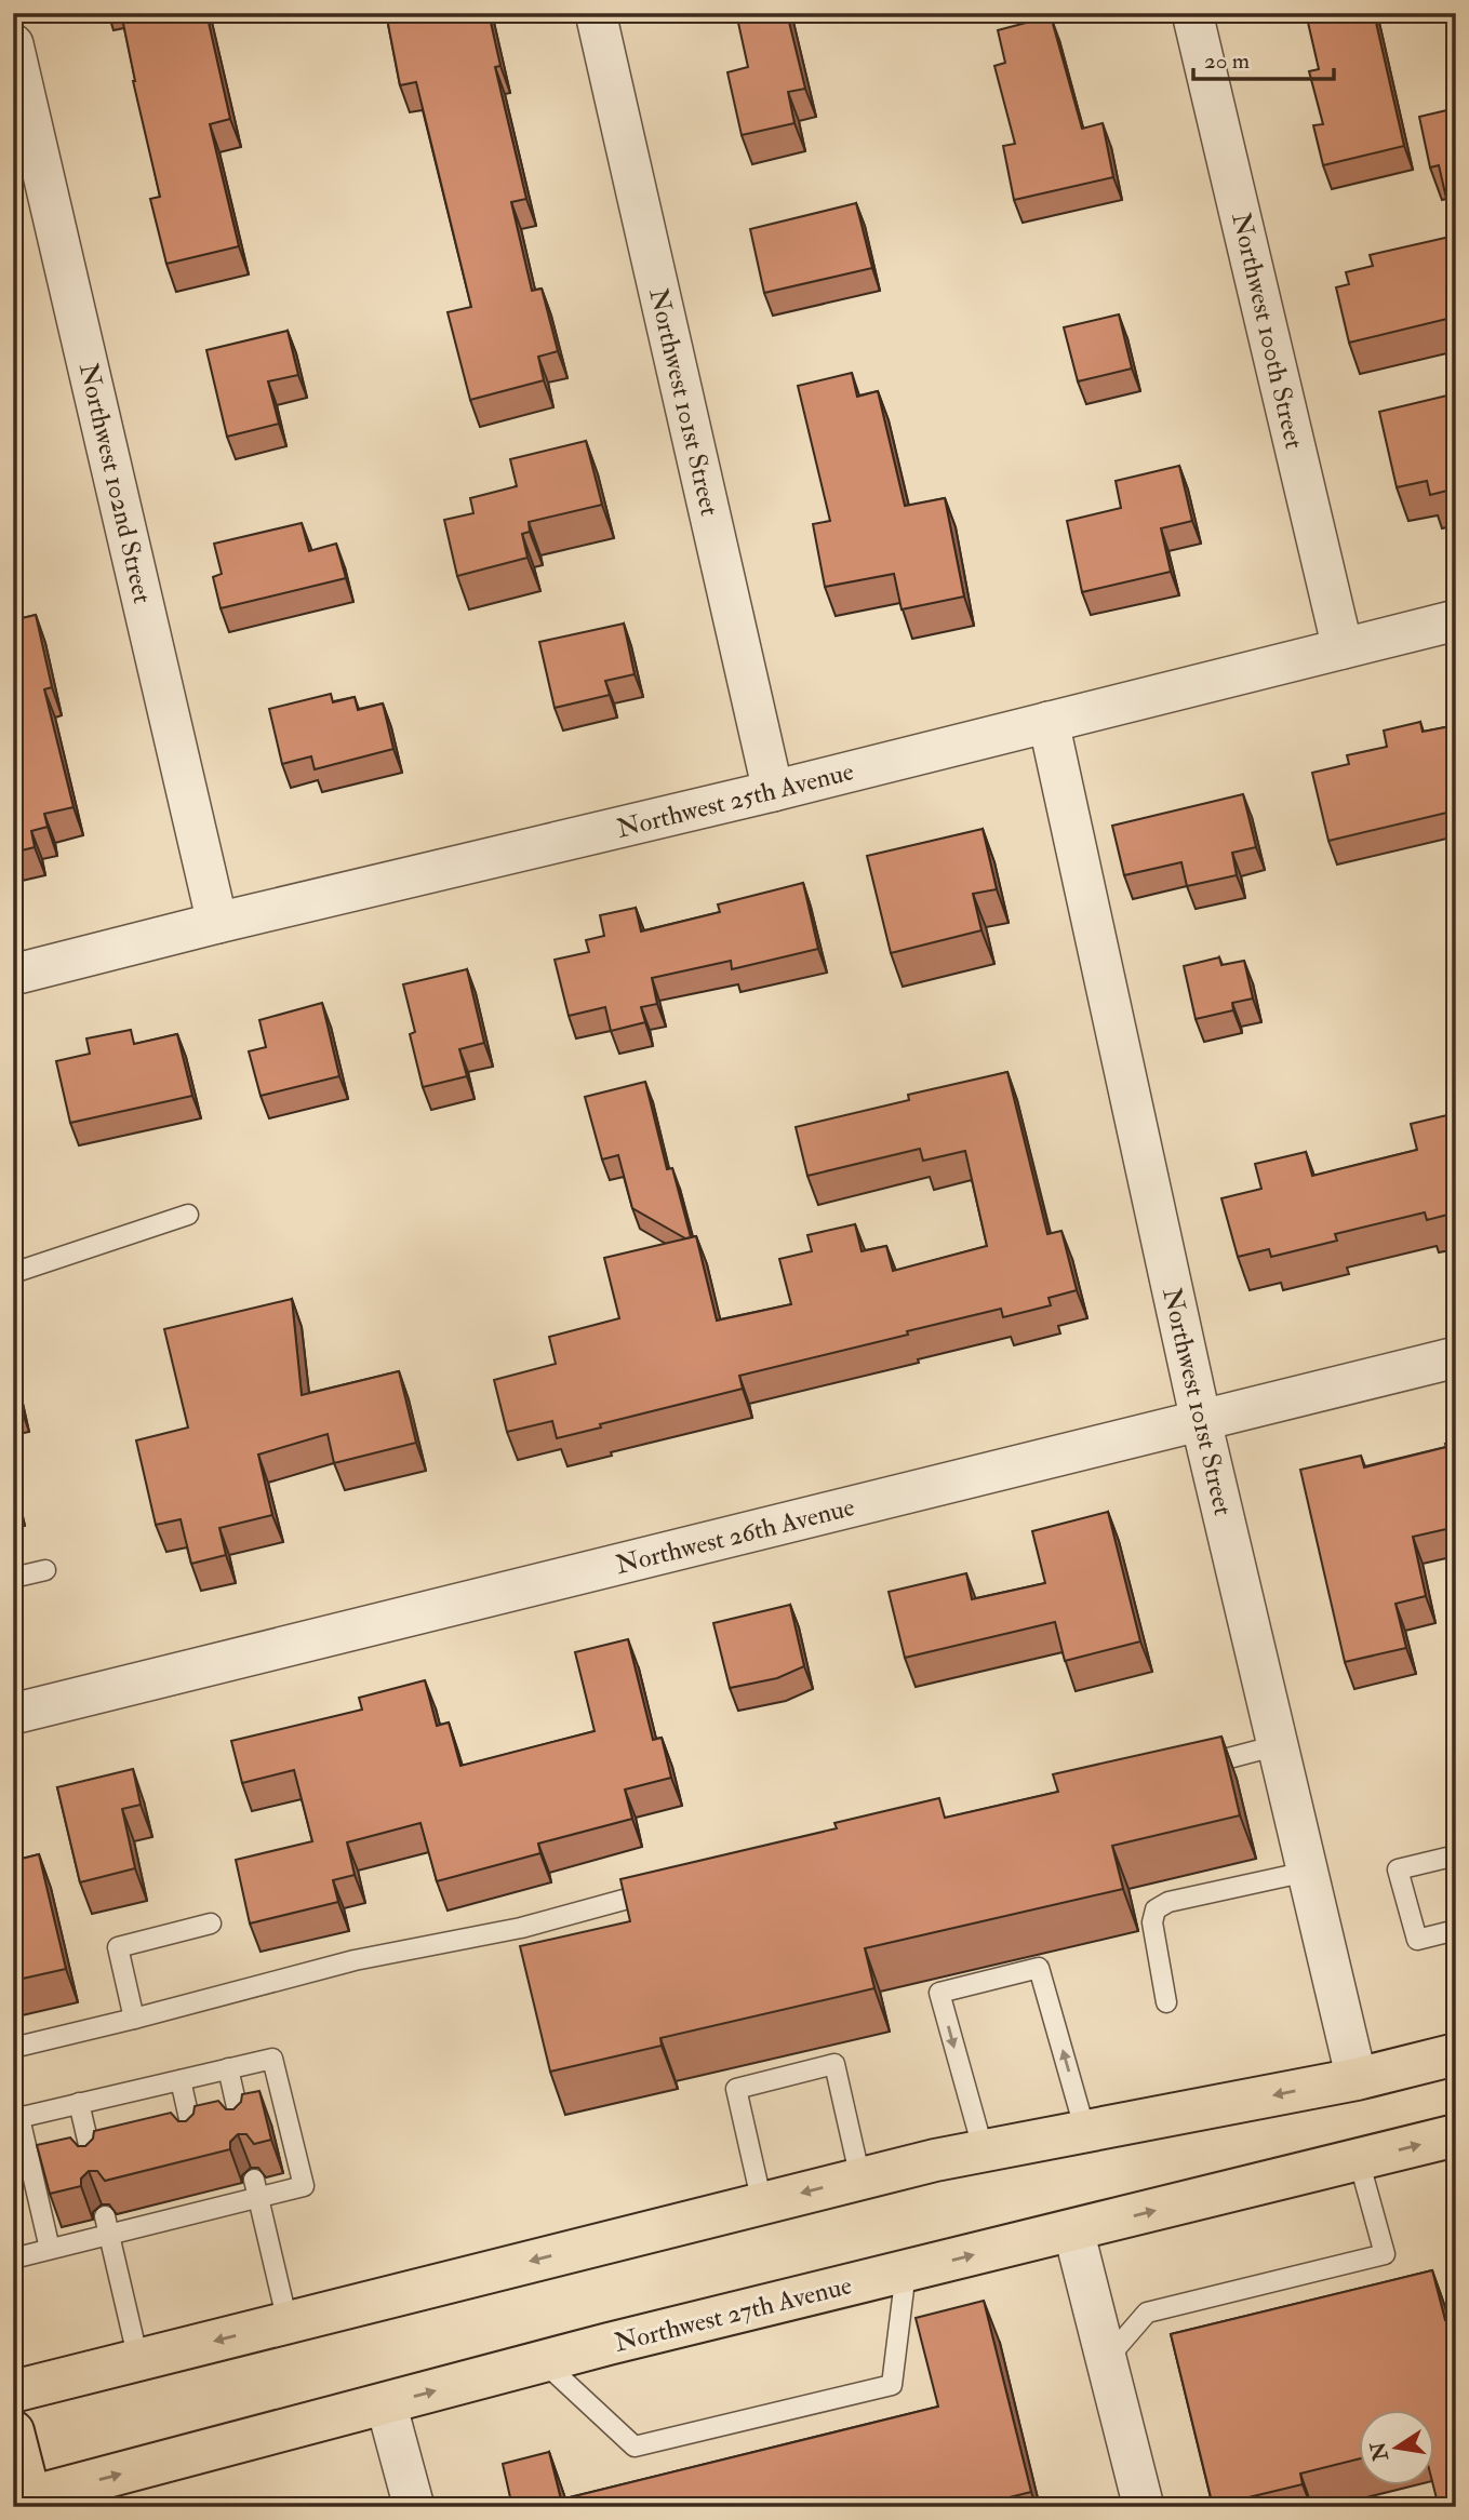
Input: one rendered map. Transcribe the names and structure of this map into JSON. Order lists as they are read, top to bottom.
{
  "streets": {
    "main road": ["Northwest 27th Avenue"],
    "street": [
      "Northwest 100th Street",
      "Northwest 101st Street",
      "Northwest 102nd Street",
      "Northwest 25th Avenue",
      "Northwest 26th Avenue"
    ]
  },
  "crossings": [
    ["Northwest 100th Street", "Northwest 25th Avenue"],
    ["Northwest 101st Street", "Northwest 25th Avenue"],
    ["Northwest 101st Street", "Northwest 26th Avenue"],
    ["Northwest 102nd Street", "Northwest 25th Avenue"]
  ],
  "scale_bar": "20 m",
  "north": "left"
}
